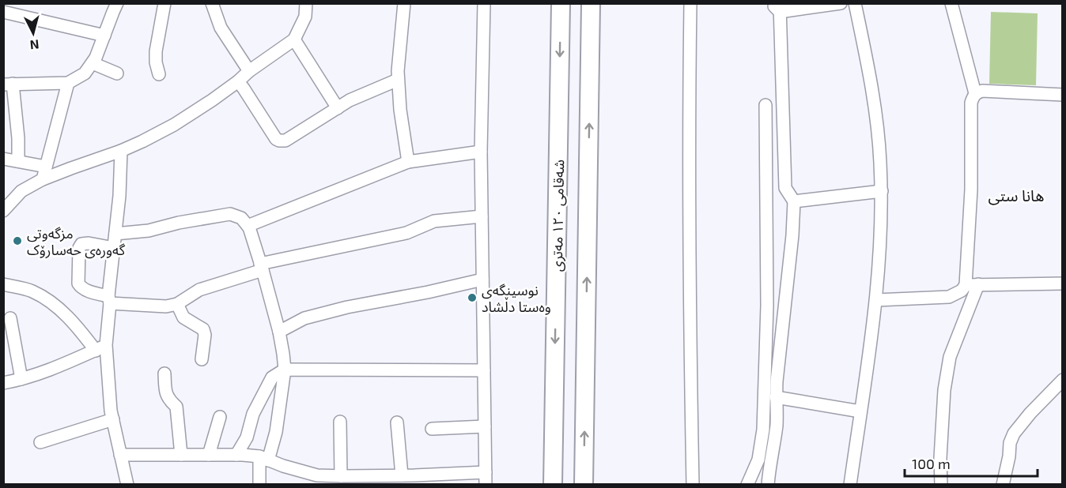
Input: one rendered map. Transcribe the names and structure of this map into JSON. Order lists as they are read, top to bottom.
{
  "streets": {
    "highway": ["شەقامی ١٢٠ مەتری"]
  },
  "districts": ["هانا ستى"],
  "places": ["مزگەوتی گەورەی حەسارۆک", "نوسینگەی وەستا دڵشاد"],
  "scale_bar": "100 m",
  "north": "bottom"
}
